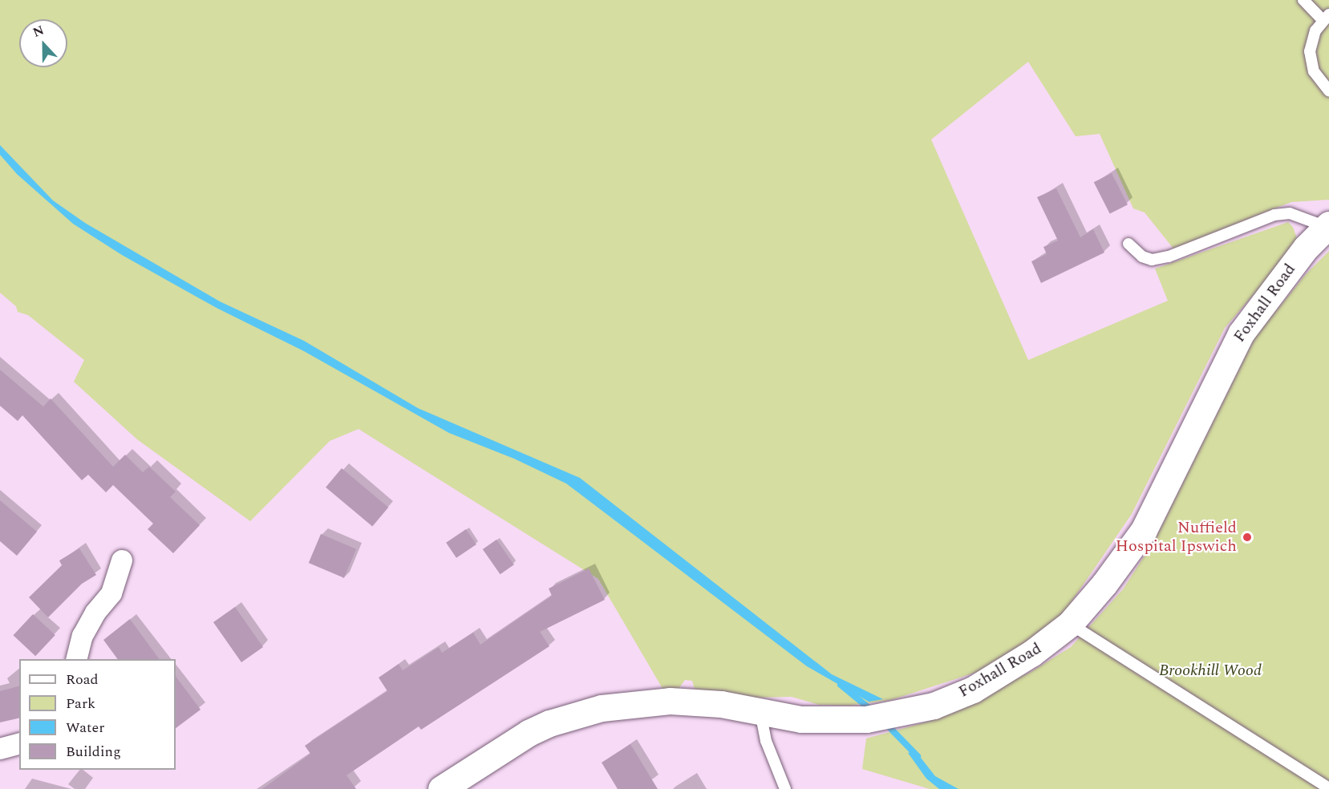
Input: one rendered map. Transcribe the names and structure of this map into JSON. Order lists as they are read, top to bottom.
{
  "streets": {
    "street": ["Foxhall Road"]
  },
  "parks": ["Brookhill Wood"],
  "places": ["Nuffield Hospital Ipswich"],
  "legend": [
    "Road",
    "Park",
    "Water",
    "Building"
  ],
  "north": "top"
}
